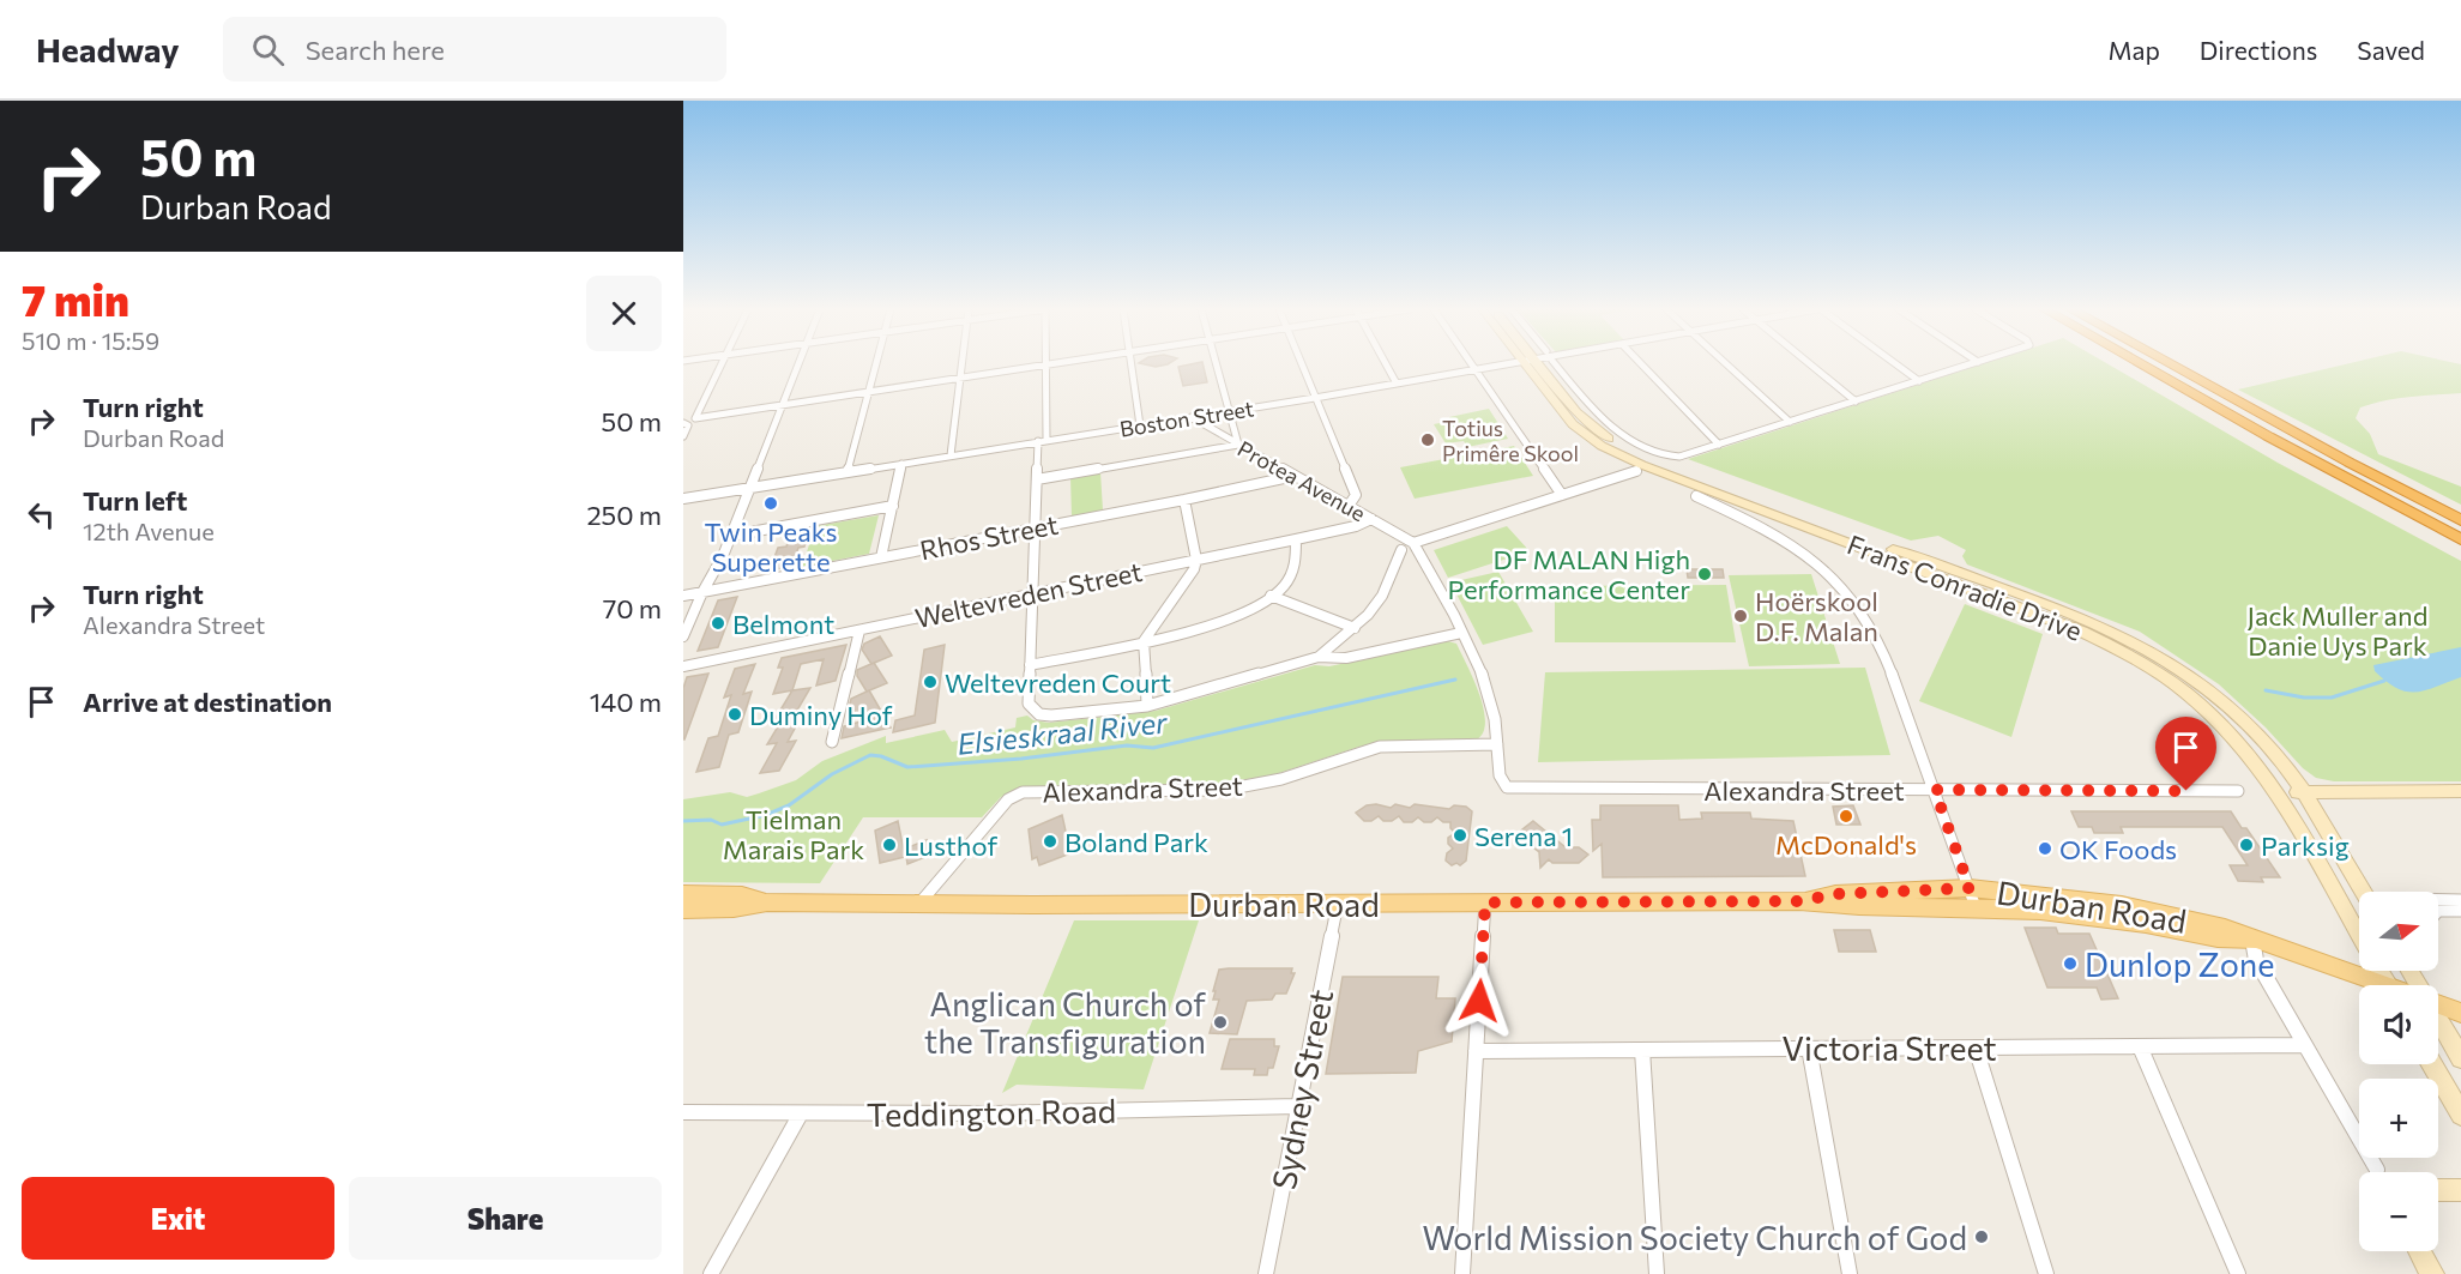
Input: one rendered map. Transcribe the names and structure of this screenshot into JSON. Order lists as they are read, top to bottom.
{
  "streets": {
    "main road": ["Frans Conradie Drive", "Durban Road"],
    "street": [
      "Boston Street",
      "Protea Avenue",
      "Rhos Street",
      "Weltevreden Street",
      "Alexandra Street",
      "Victoria Street",
      "Sydney Street",
      "Teddington Road"
    ]
  },
  "crossings": [
    ["Boston Street", "Protea Avenue"],
    ["Protea Avenue", "Rhos Street"],
    ["Protea Avenue", "Weltevreden Street"],
    ["Alexandra Street", "Durban Road"],
    ["Durban Road", "Sydney Street"],
    ["Sydney Street", "Teddington Road"]
  ],
  "water": ["Elsieskraal River"],
  "parks": ["Jack Muller and Danie Uys Park", "Tielman Marais Park"],
  "places": [
    "Totius Primêre Skool",
    "Twin Peaks Superette",
    "DF MALAN High Performance Center",
    "Hoërskool D.F. Malan",
    "Belmont",
    "Weltevreden Court",
    "Duminy Hof",
    "McDonald's",
    "Serena 1",
    "Boland Park",
    "Lusthof",
    "Parksig",
    "OK Foods",
    "Dunlop Zone",
    "Anglican Church of the Transfiguration",
    "World Mission Society Church of God"
  ],
  "north": "right",
  "page": {
    "header": "Headway",
    "search": "Search here",
    "nav": ["Map", "Directions", "Saved"],
    "turn": ["50 m", "Durban Road"],
    "heading": ["7 min", "510 m · 15:59"],
    "list": [
      {
        "name": "Turn right",
        "note": "Durban Road",
        "value": "50 m"
      },
      {
        "name": "Turn left",
        "note": "12th Avenue",
        "value": "250 m"
      },
      {
        "name": "Turn right",
        "note": "Alexandra Street",
        "value": "70 m"
      },
      {
        "name": "Arrive at destination",
        "value": "140 m"
      }
    ],
    "map_buttons": ["+", "−"],
    "buttons": ["Exit", "Share"]
  }
}
